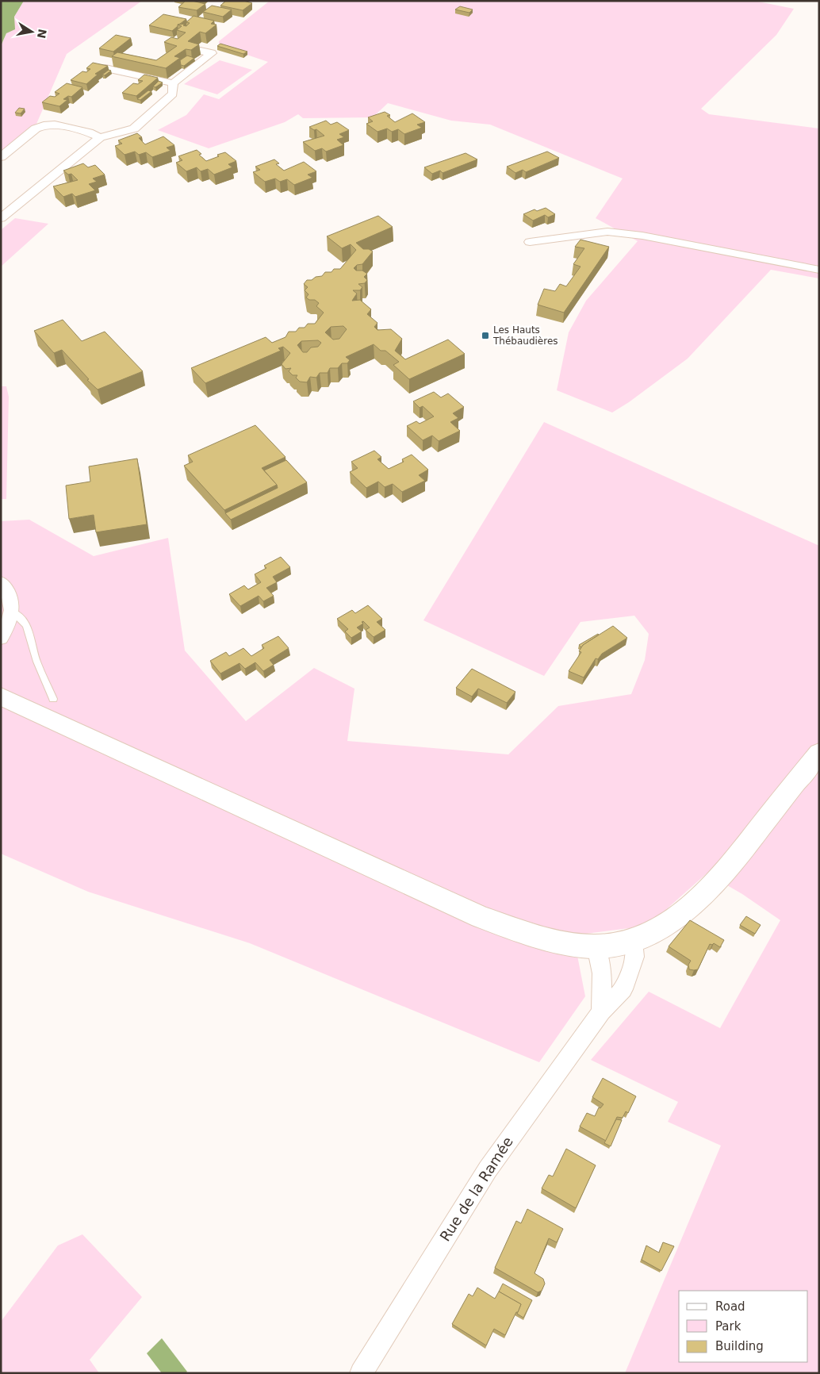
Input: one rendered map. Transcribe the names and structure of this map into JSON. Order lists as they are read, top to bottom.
{
  "streets": {
    "street": ["Rue de la Ramée"]
  },
  "places": {
    "transit": ["Les Hauts Thébaudières"]
  },
  "legend": ["Road", "Park", "Building"],
  "north": "right"
}
